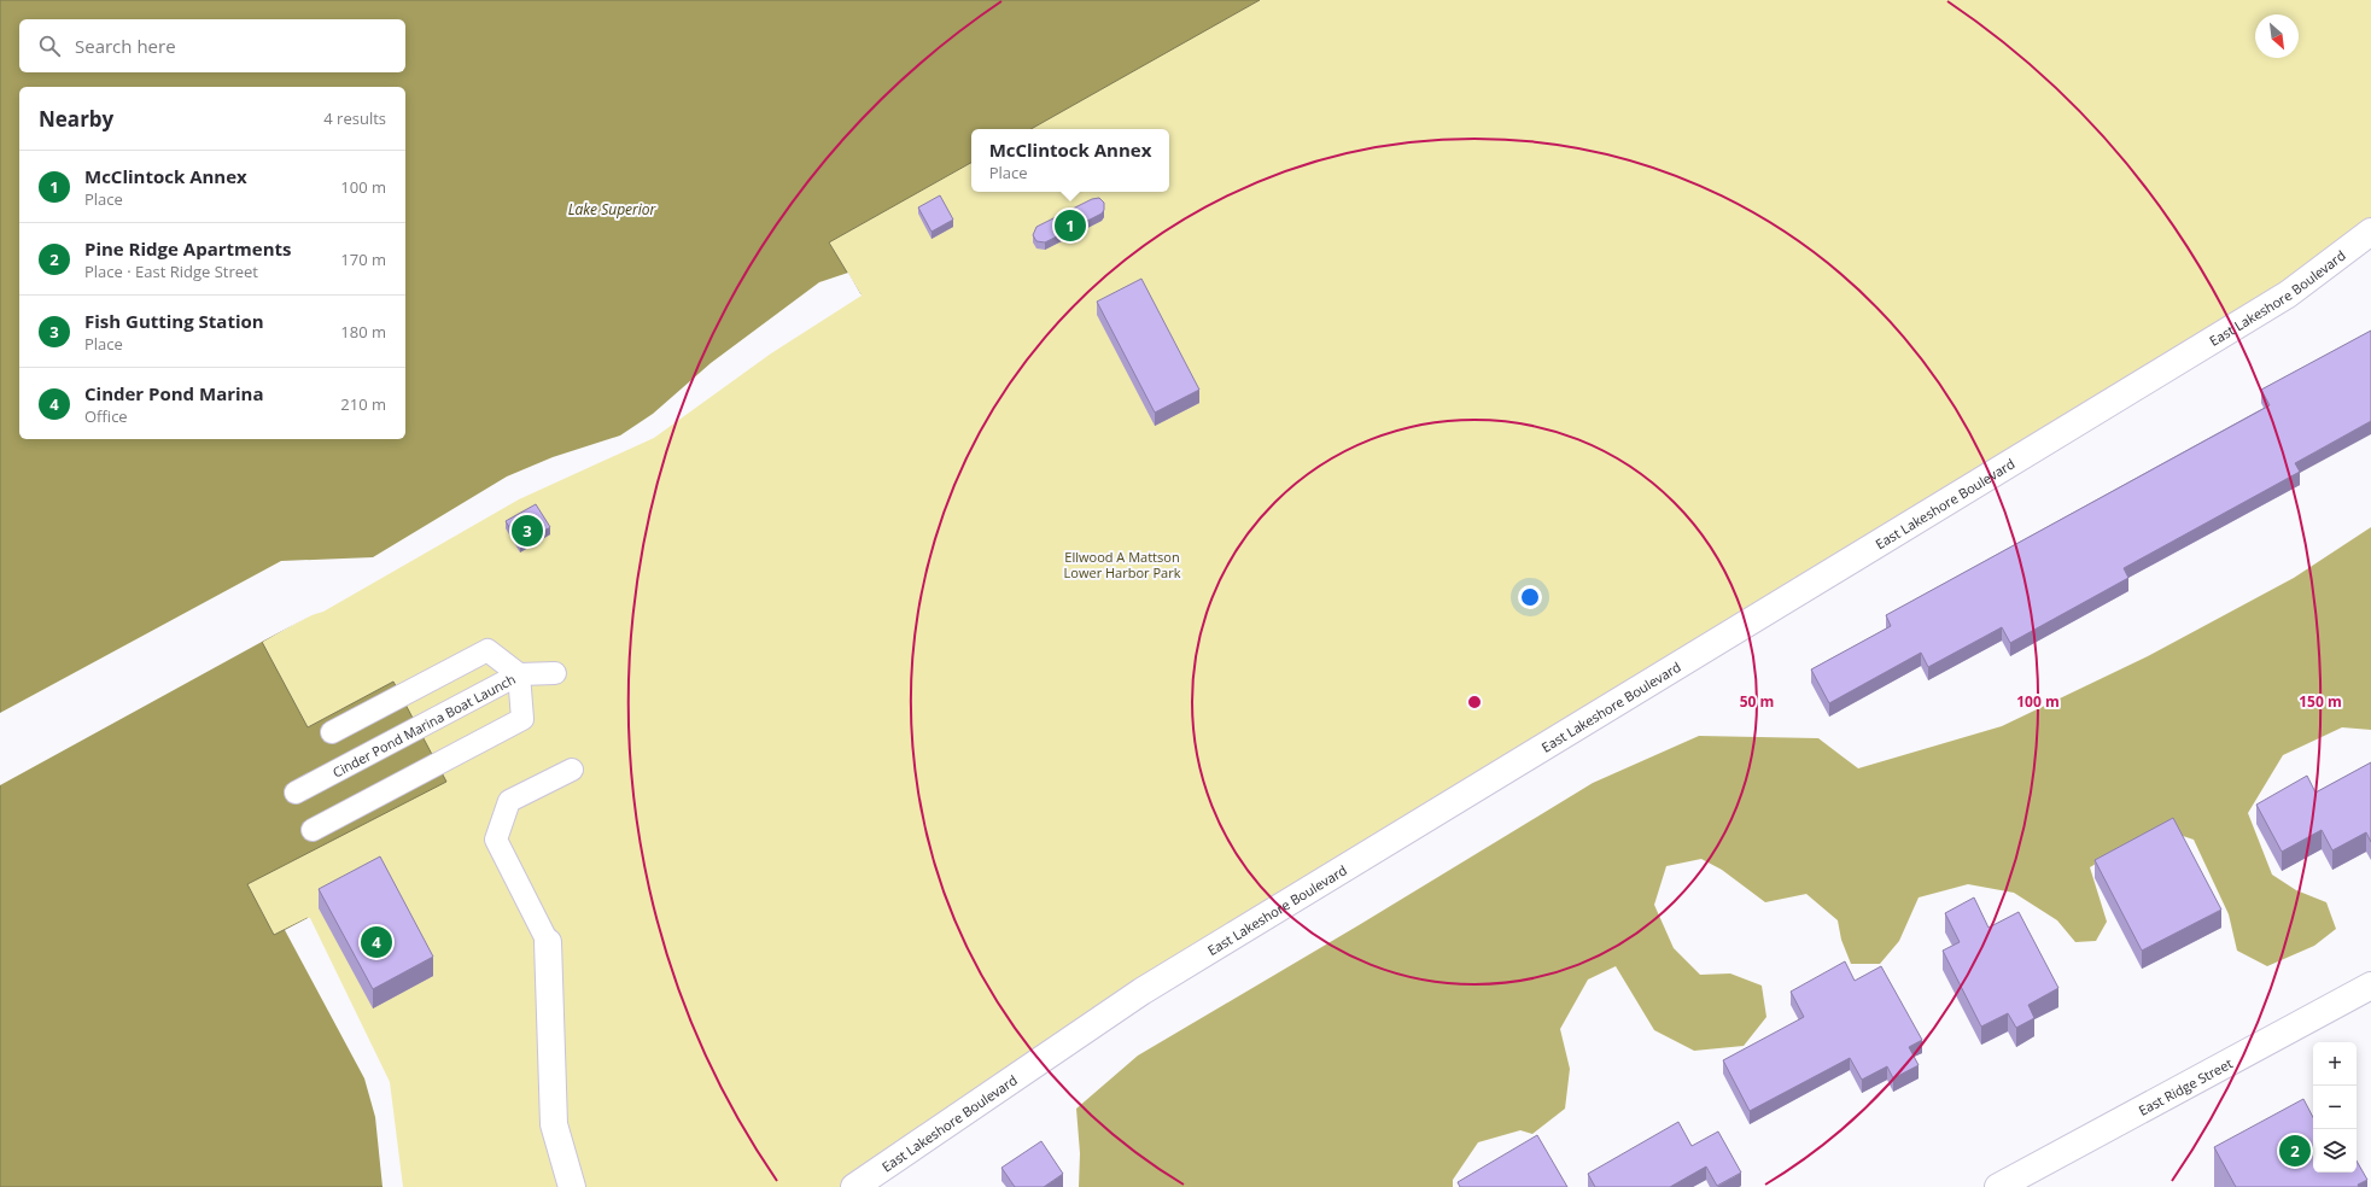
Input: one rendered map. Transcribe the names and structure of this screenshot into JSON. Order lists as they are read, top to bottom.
{
  "streets": {
    "street": ["East Lakeshore Boulevard", "East Ridge Street"],
    "lane": ["Cinder Pond Marina Boat Launch"]
  },
  "water": ["Lake Superior"],
  "parks": ["Ellwood A Mattson Lower Harbor Park"],
  "north": "bottom right",
  "page": {
    "search": "Search here",
    "heading": ["Nearby", "4 results"],
    "popup": ["McClintock Annex", "Place"],
    "list": [
      {
        "mark": "1",
        "name": "McClintock Annex",
        "note": "Place",
        "value": "100 m"
      },
      {
        "mark": "2",
        "name": "Pine Ridge Apartments",
        "note": "Place · East Ridge Street",
        "value": "170 m"
      },
      {
        "mark": "3",
        "name": "Fish Gutting Station",
        "note": "Place",
        "value": "180 m"
      },
      {
        "mark": "4",
        "name": "Cinder Pond Marina",
        "note": "Office",
        "value": "210 m"
      }
    ],
    "pins": [
      "1",
      "3",
      "4",
      "2"
    ],
    "map_buttons": ["+", "−"]
  },
  "rings": ["50 m", "100 m", "150 m"]
}
